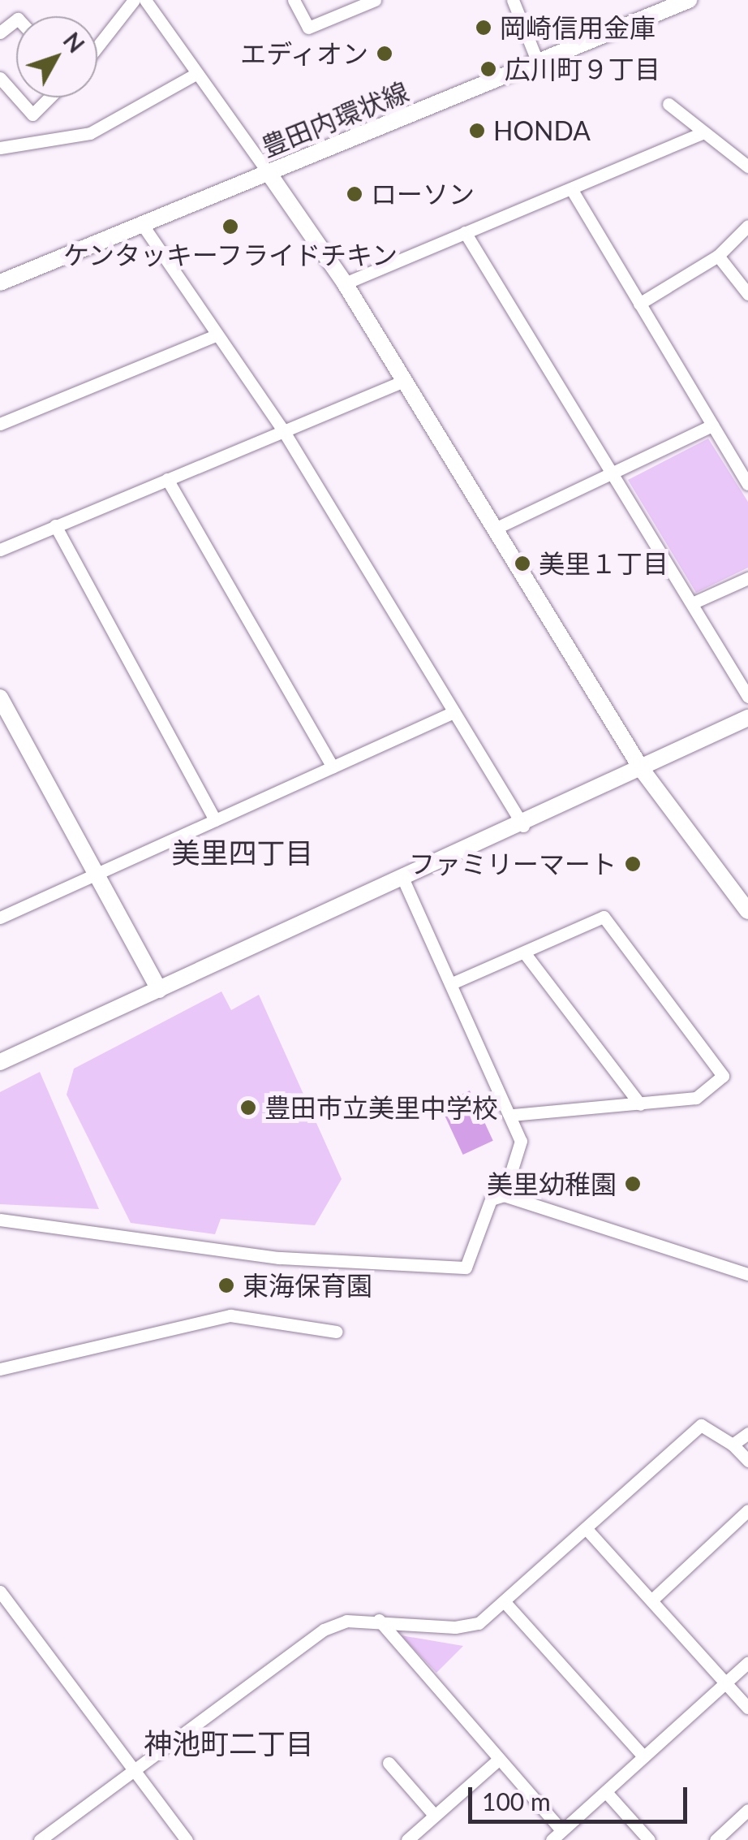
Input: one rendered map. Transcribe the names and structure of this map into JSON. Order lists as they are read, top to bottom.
{
  "streets": {
    "street": ["豊田内環状線"]
  },
  "districts": ["美里四丁目", "神池町二丁目"],
  "places": [
    "岡崎信用金庫",
    "エディオン",
    "広川町９丁目",
    "HONDA",
    "ローソン",
    "ケンタッキーフライドチキン",
    "美里１丁目",
    "ファミリーマート",
    "豊田市立美里中学校",
    "美里幼稚園",
    "東海保育園"
  ],
  "scale_bar": "100 m",
  "north": "top right"
}
